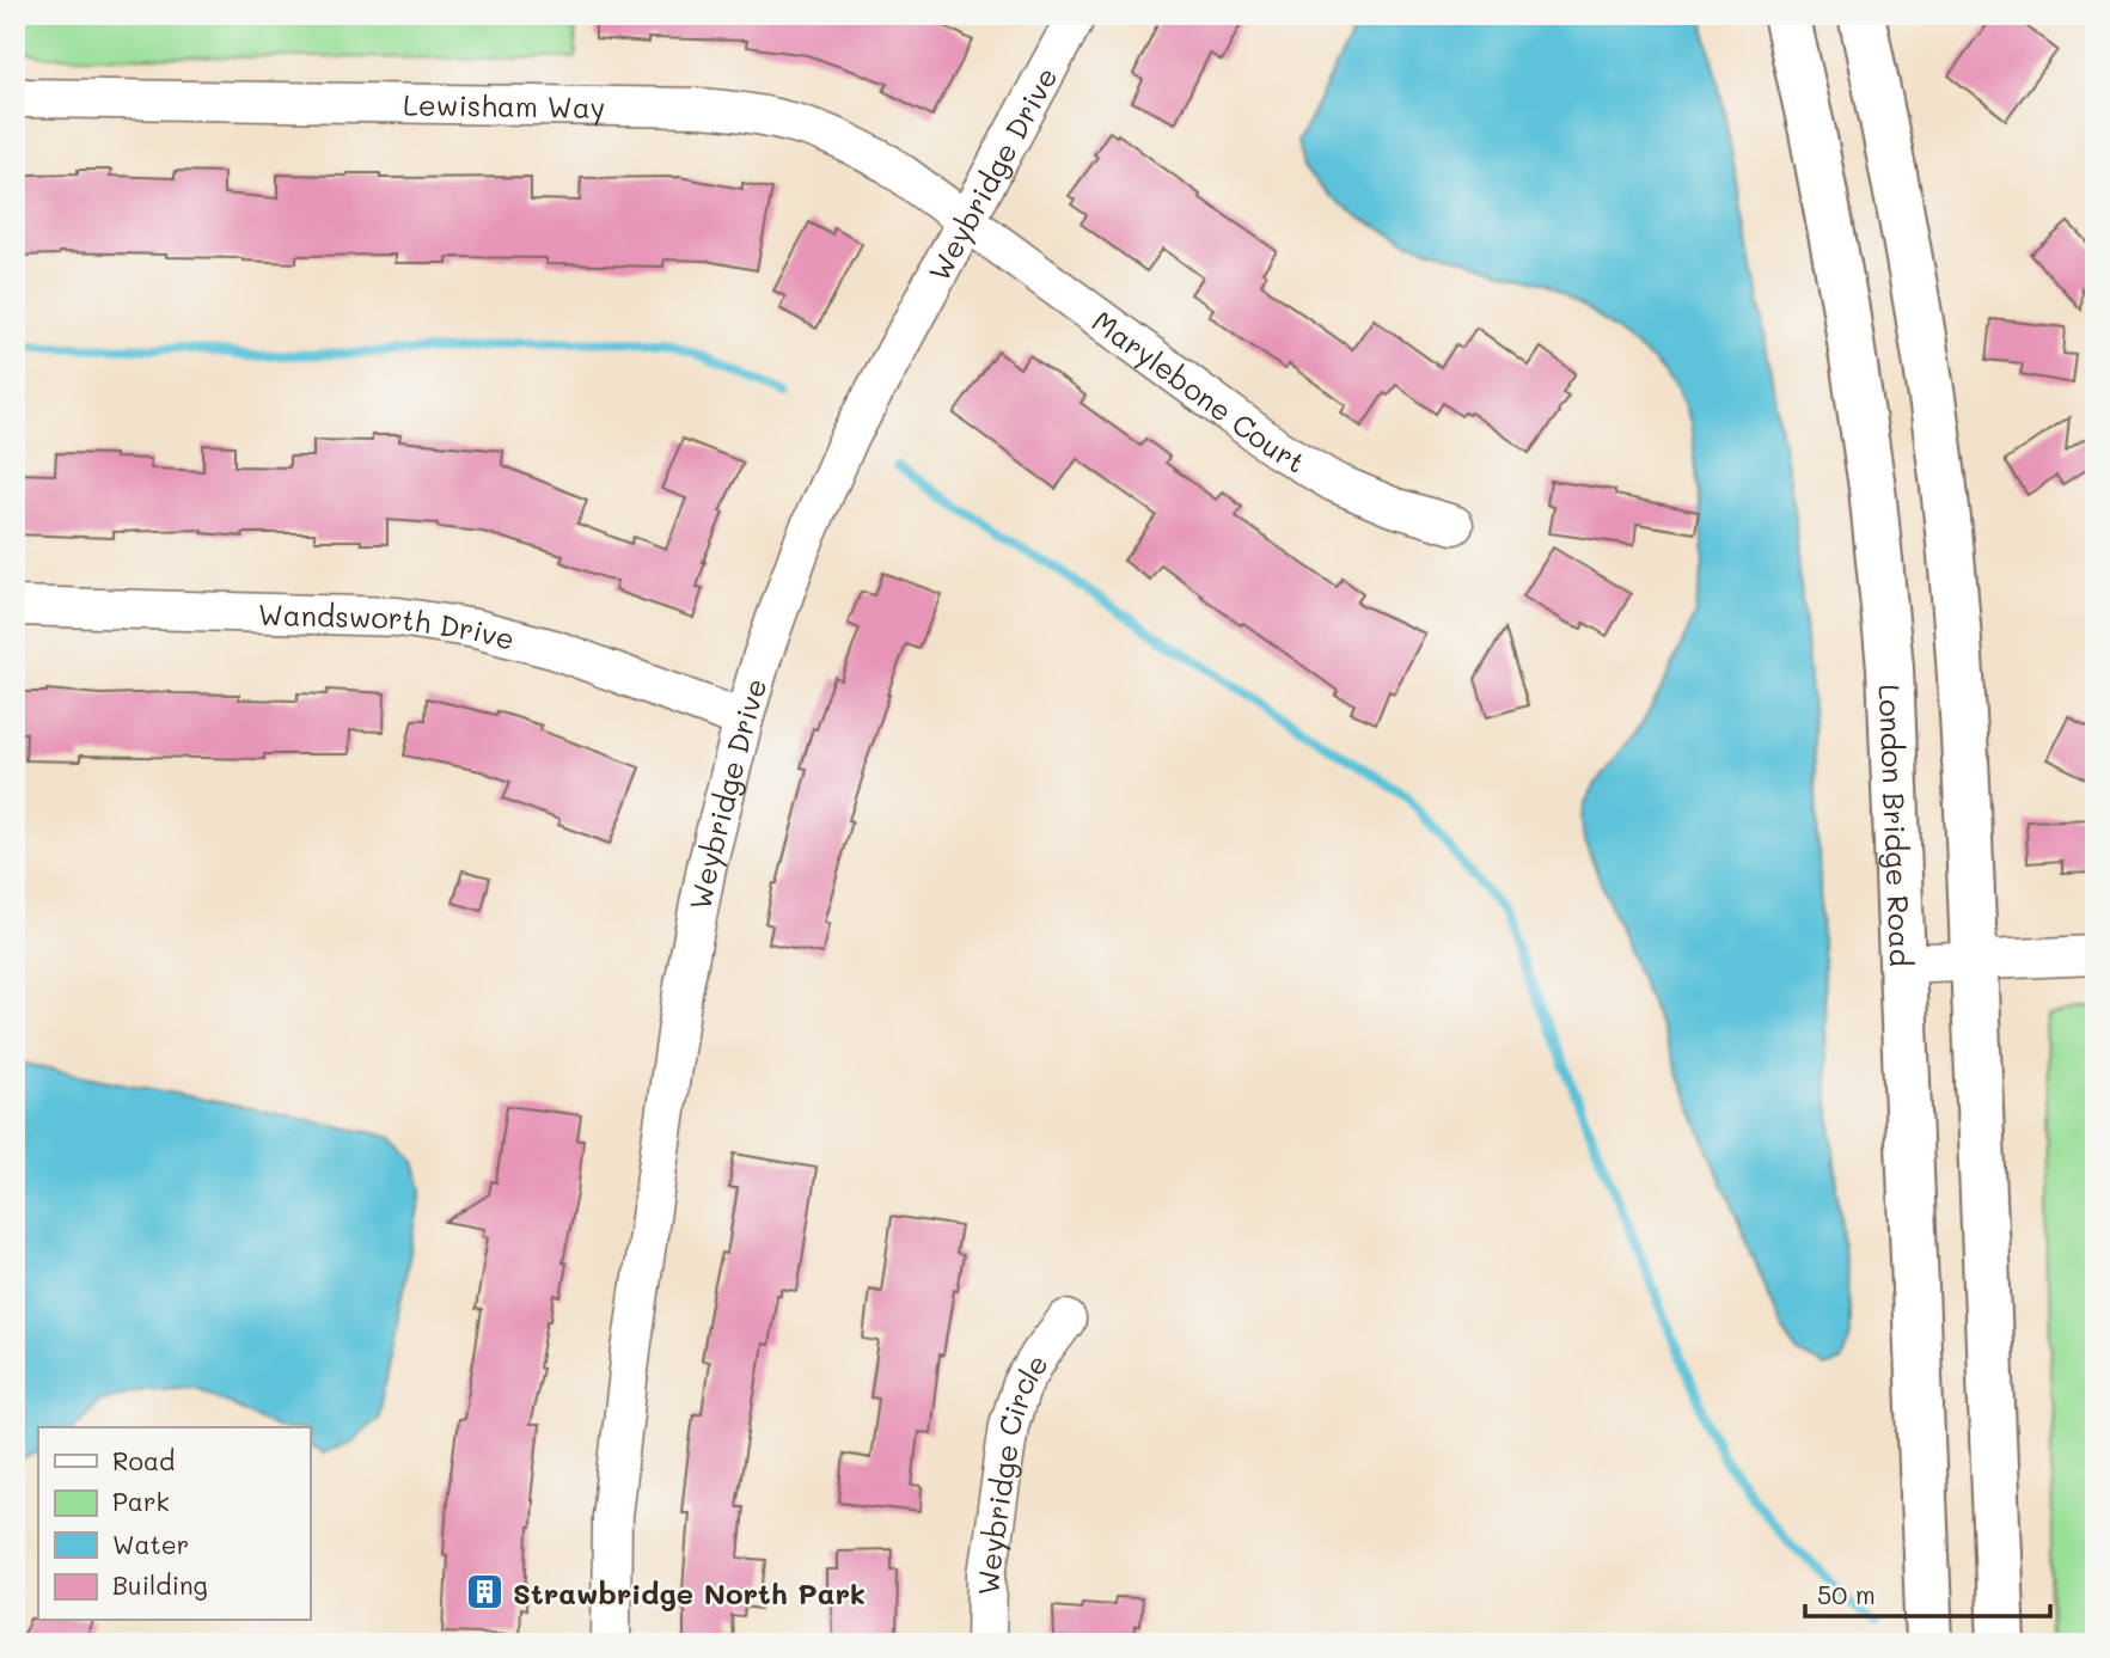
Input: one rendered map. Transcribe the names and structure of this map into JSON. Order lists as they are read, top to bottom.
{
  "streets": {
    "main road": ["London Bridge Road"],
    "street": [
      "Lewisham Way",
      "Weybridge Drive",
      "Marylebone Court",
      "Wandsworth Drive",
      "Weybridge Circle"
    ]
  },
  "crossings": [
    ["Lewisham Way", "Weybridge Drive"],
    ["Lewisham Way", "Marylebone Court"],
    ["Weybridge Drive", "Marylebone Court"],
    ["Weybridge Drive", "Wandsworth Drive"]
  ],
  "places": {
    "building": ["Strawbridge North Park"]
  },
  "legend": [
    "Road",
    "Park",
    "Water",
    "Building"
  ],
  "scale_bar": "50 m"
}
